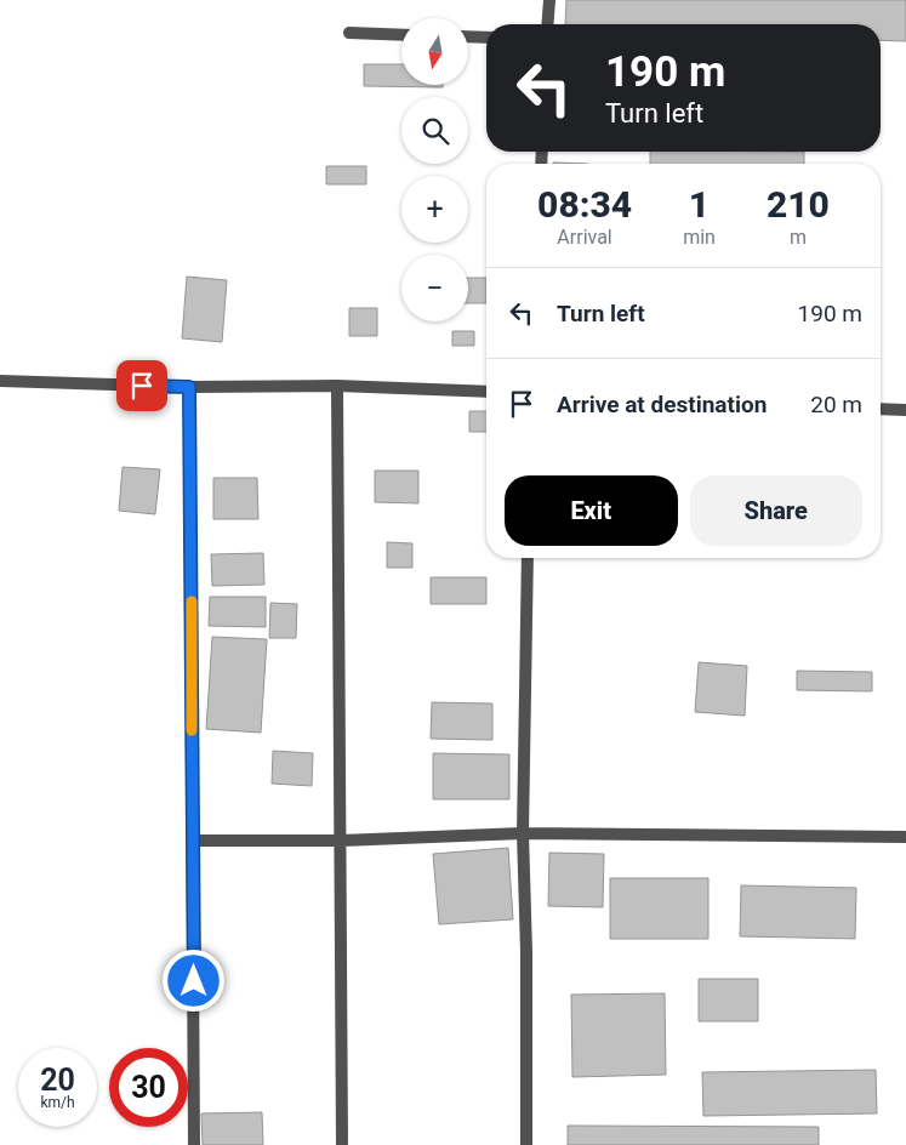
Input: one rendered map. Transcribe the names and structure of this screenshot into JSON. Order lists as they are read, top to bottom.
{
  "north": "bottom",
  "page": {
    "map_buttons": ["+", "−"],
    "turn": ["190 m", "Turn left"],
    "eta": [
      "08:34",
      "Arrival",
      "1",
      "min",
      "210",
      "m"
    ],
    "list": [
      {
        "name": "Turn left",
        "value": "190 m"
      },
      {
        "name": "Arrive at destination",
        "value": "20 m"
      }
    ],
    "buttons": ["Exit", "Share"],
    "speed": "20 km/h",
    "limit": "30"
  }
}
